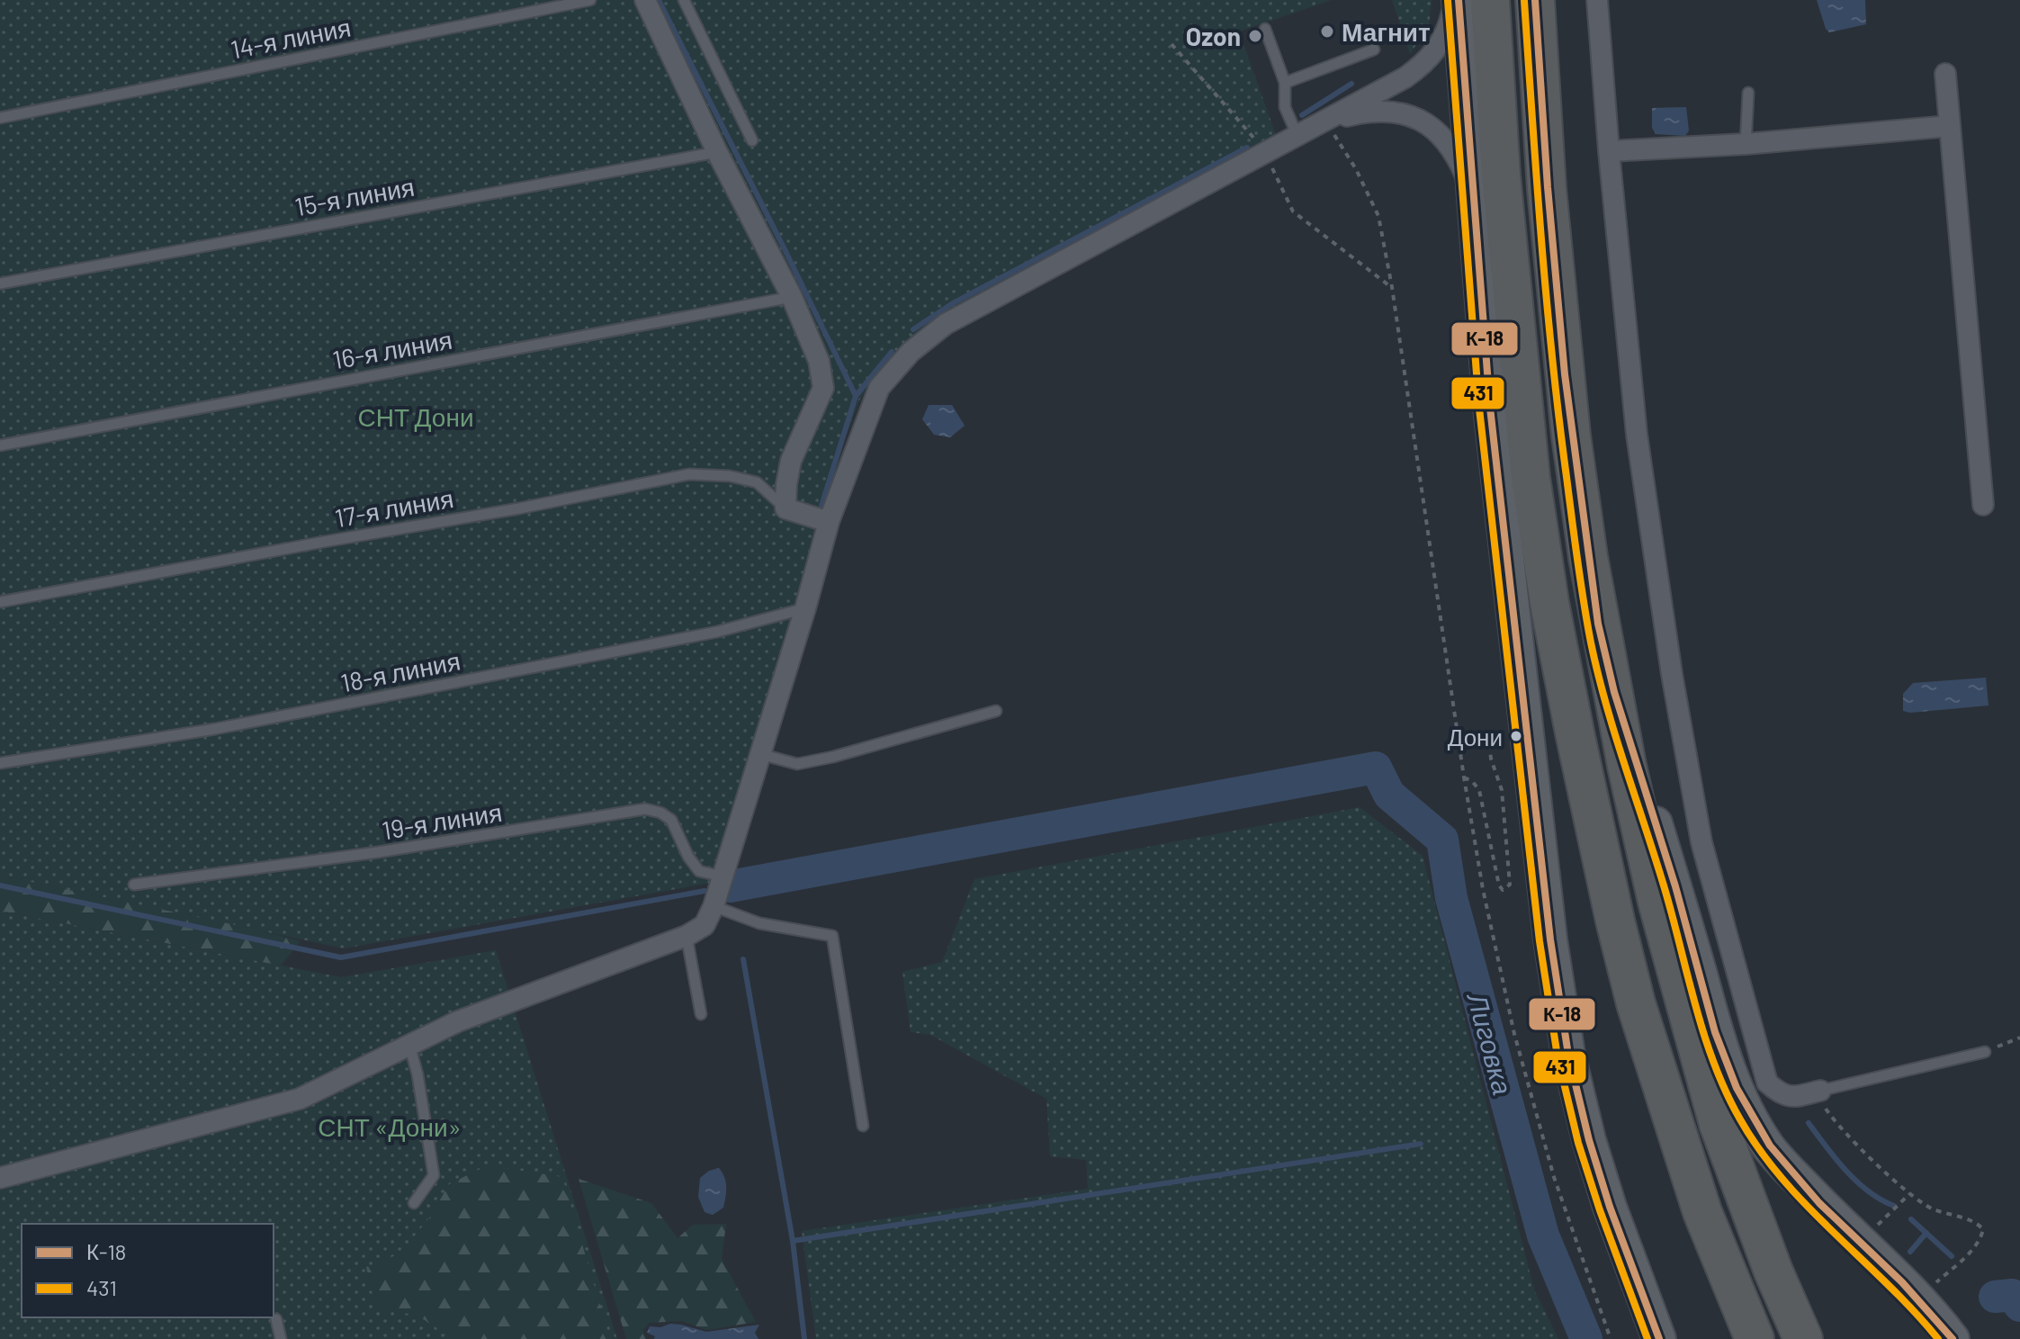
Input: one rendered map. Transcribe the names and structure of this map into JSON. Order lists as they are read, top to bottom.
{
  "streets": {
    "lane": [
      "14-я линия",
      "15-я линия",
      "16-я линия",
      "17-я линия",
      "18-я линия",
      "19-я линия"
    ]
  },
  "water": ["Лиговка"],
  "parks": ["СНТ Дони", "СНТ «Дони»"],
  "places": ["Магнит", "Ozon", "Дони"],
  "lines": ["transit line К-18", "transit line 431"],
  "legend": ["К-18", "431"]
}
